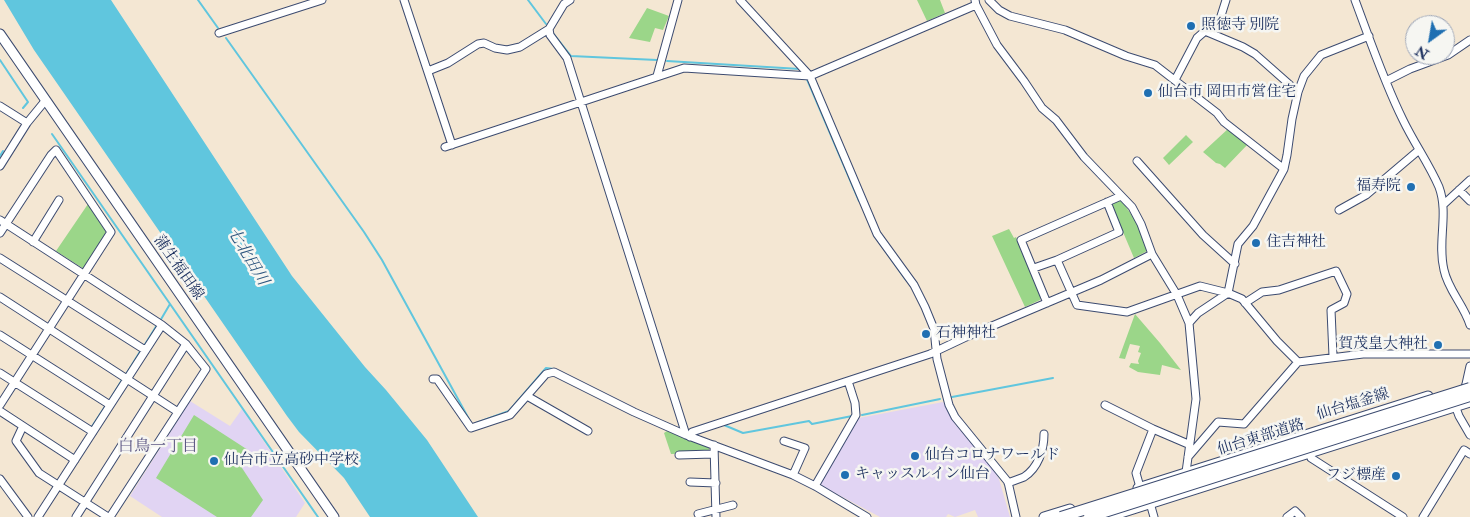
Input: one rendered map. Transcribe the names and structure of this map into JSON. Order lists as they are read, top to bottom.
{
  "streets": {
    "highway": ["仙台東部道路"],
    "main road": ["蒲生福田線", "仙台塩釜線"]
  },
  "crossings": [
    ["仙台塩釜線", "仙台東部道路"]
  ],
  "districts": ["白鳥一丁目"],
  "water": ["七北田川"],
  "places": [
    "照徳寺 別院",
    "仙台市 岡田市営住宅",
    "福寿院",
    "住吉神社",
    "石神神社",
    "賀茂皇大神社",
    "仙台コロナワールド",
    "仙台市立高砂中学校",
    "キャッスルイン仙台",
    "フジ標産"
  ],
  "north": "bottom left"
}
